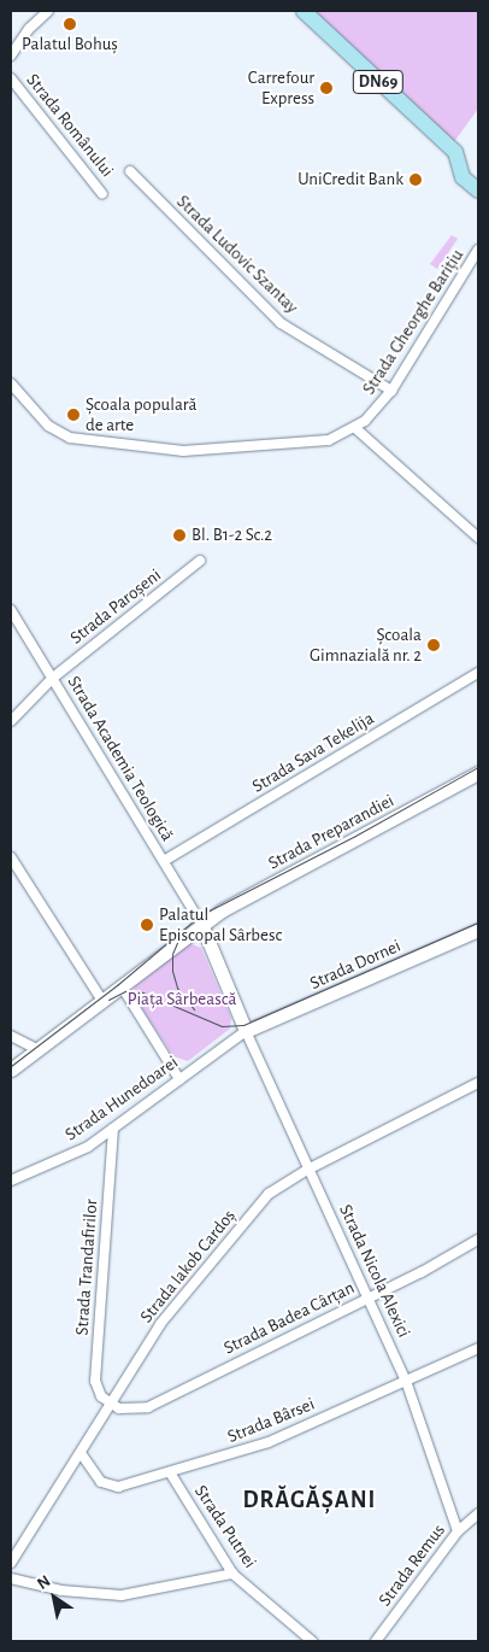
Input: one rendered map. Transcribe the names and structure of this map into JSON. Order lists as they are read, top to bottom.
{
  "streets": {
    "main road": ["DN69", "Strada Preparandiei", "Strada Dornei"],
    "street": [
      "Strada Românului",
      "Strada Ludovic Szantay",
      "Strada Gheorghe Barițiu",
      "Strada Paroșeni",
      "Strada Sava Tekelija",
      "Strada Academia Teologică",
      "Strada Hunedoarei",
      "Strada Iakob Cardoș",
      "Strada Trandafirilor",
      "Strada Nicola Alexici",
      "Strada Badea Cârțan",
      "Strada Bârsei",
      "Strada Putnei",
      "Strada Remus"
    ]
  },
  "crossings": [
    ["Strada Ludovic Szantay", "Strada Gheorghe Barițiu"],
    ["Strada Paroșeni", "Strada Academia Teologică"],
    ["Strada Sava Tekelija", "Strada Academia Teologică"],
    ["Strada Academia Teologică", "Strada Preparandiei"],
    ["Strada Dornei", "Strada Hunedoarei"],
    ["Strada Dornei", "Strada Nicola Alexici"],
    ["Strada Hunedoarei", "Strada Trandafirilor"],
    ["Strada Hunedoarei", "Strada Nicola Alexici"],
    ["Strada Iakob Cardoș", "Strada Trandafirilor"],
    ["Strada Iakob Cardoș", "Strada Nicola Alexici"],
    ["Strada Iakob Cardoș", "Strada Badea Cârțan"],
    ["Strada Iakob Cardoș", "Strada Bârsei"],
    ["Strada Trandafirilor", "Strada Badea Cârțan"],
    ["Strada Nicola Alexici", "Strada Badea Cârțan"],
    ["Strada Nicola Alexici", "Strada Bârsei"],
    ["Strada Nicola Alexici", "Strada Remus"],
    ["Strada Bârsei", "Strada Putnei"]
  ],
  "districts": ["DRĂGĂȘANI"],
  "parks": ["Piața Sârbească"],
  "places": [
    "Palatul Bohuș",
    "Carrefour Express",
    "UniCredit Bank",
    "Școala populară de arte",
    "Bl. B1-2 Sc.2",
    "Școala Gimnazială nr. 2",
    "Palatul Episcopal Sârbesc"
  ],
  "north": "top left"
}
